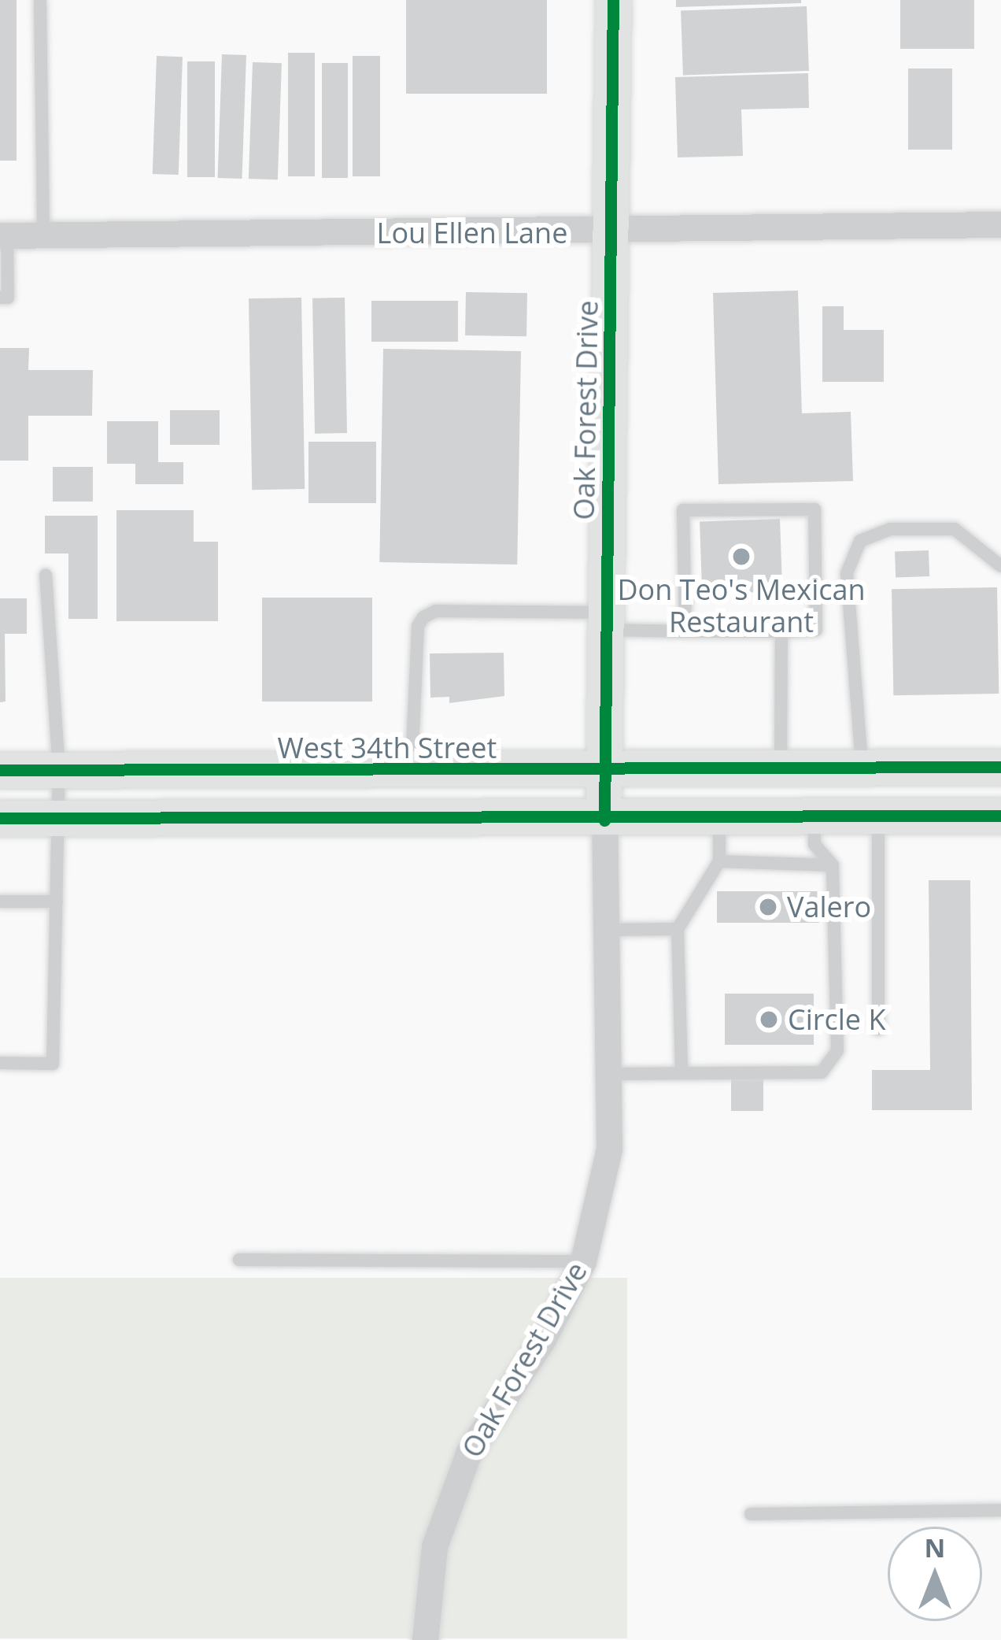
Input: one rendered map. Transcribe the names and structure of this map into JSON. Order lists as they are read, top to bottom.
{
  "streets": {
    "main road": ["Oak Forest Drive", "West 34th Street"],
    "street": ["Lou Ellen Lane"]
  },
  "crossings": [
    ["Lou Ellen Lane", "Oak Forest Drive"],
    ["Oak Forest Drive", "West 34th Street"]
  ],
  "places": ["Don Teo's Mexican Restaurant", "Valero", "Circle K"],
  "north": "top"
}
